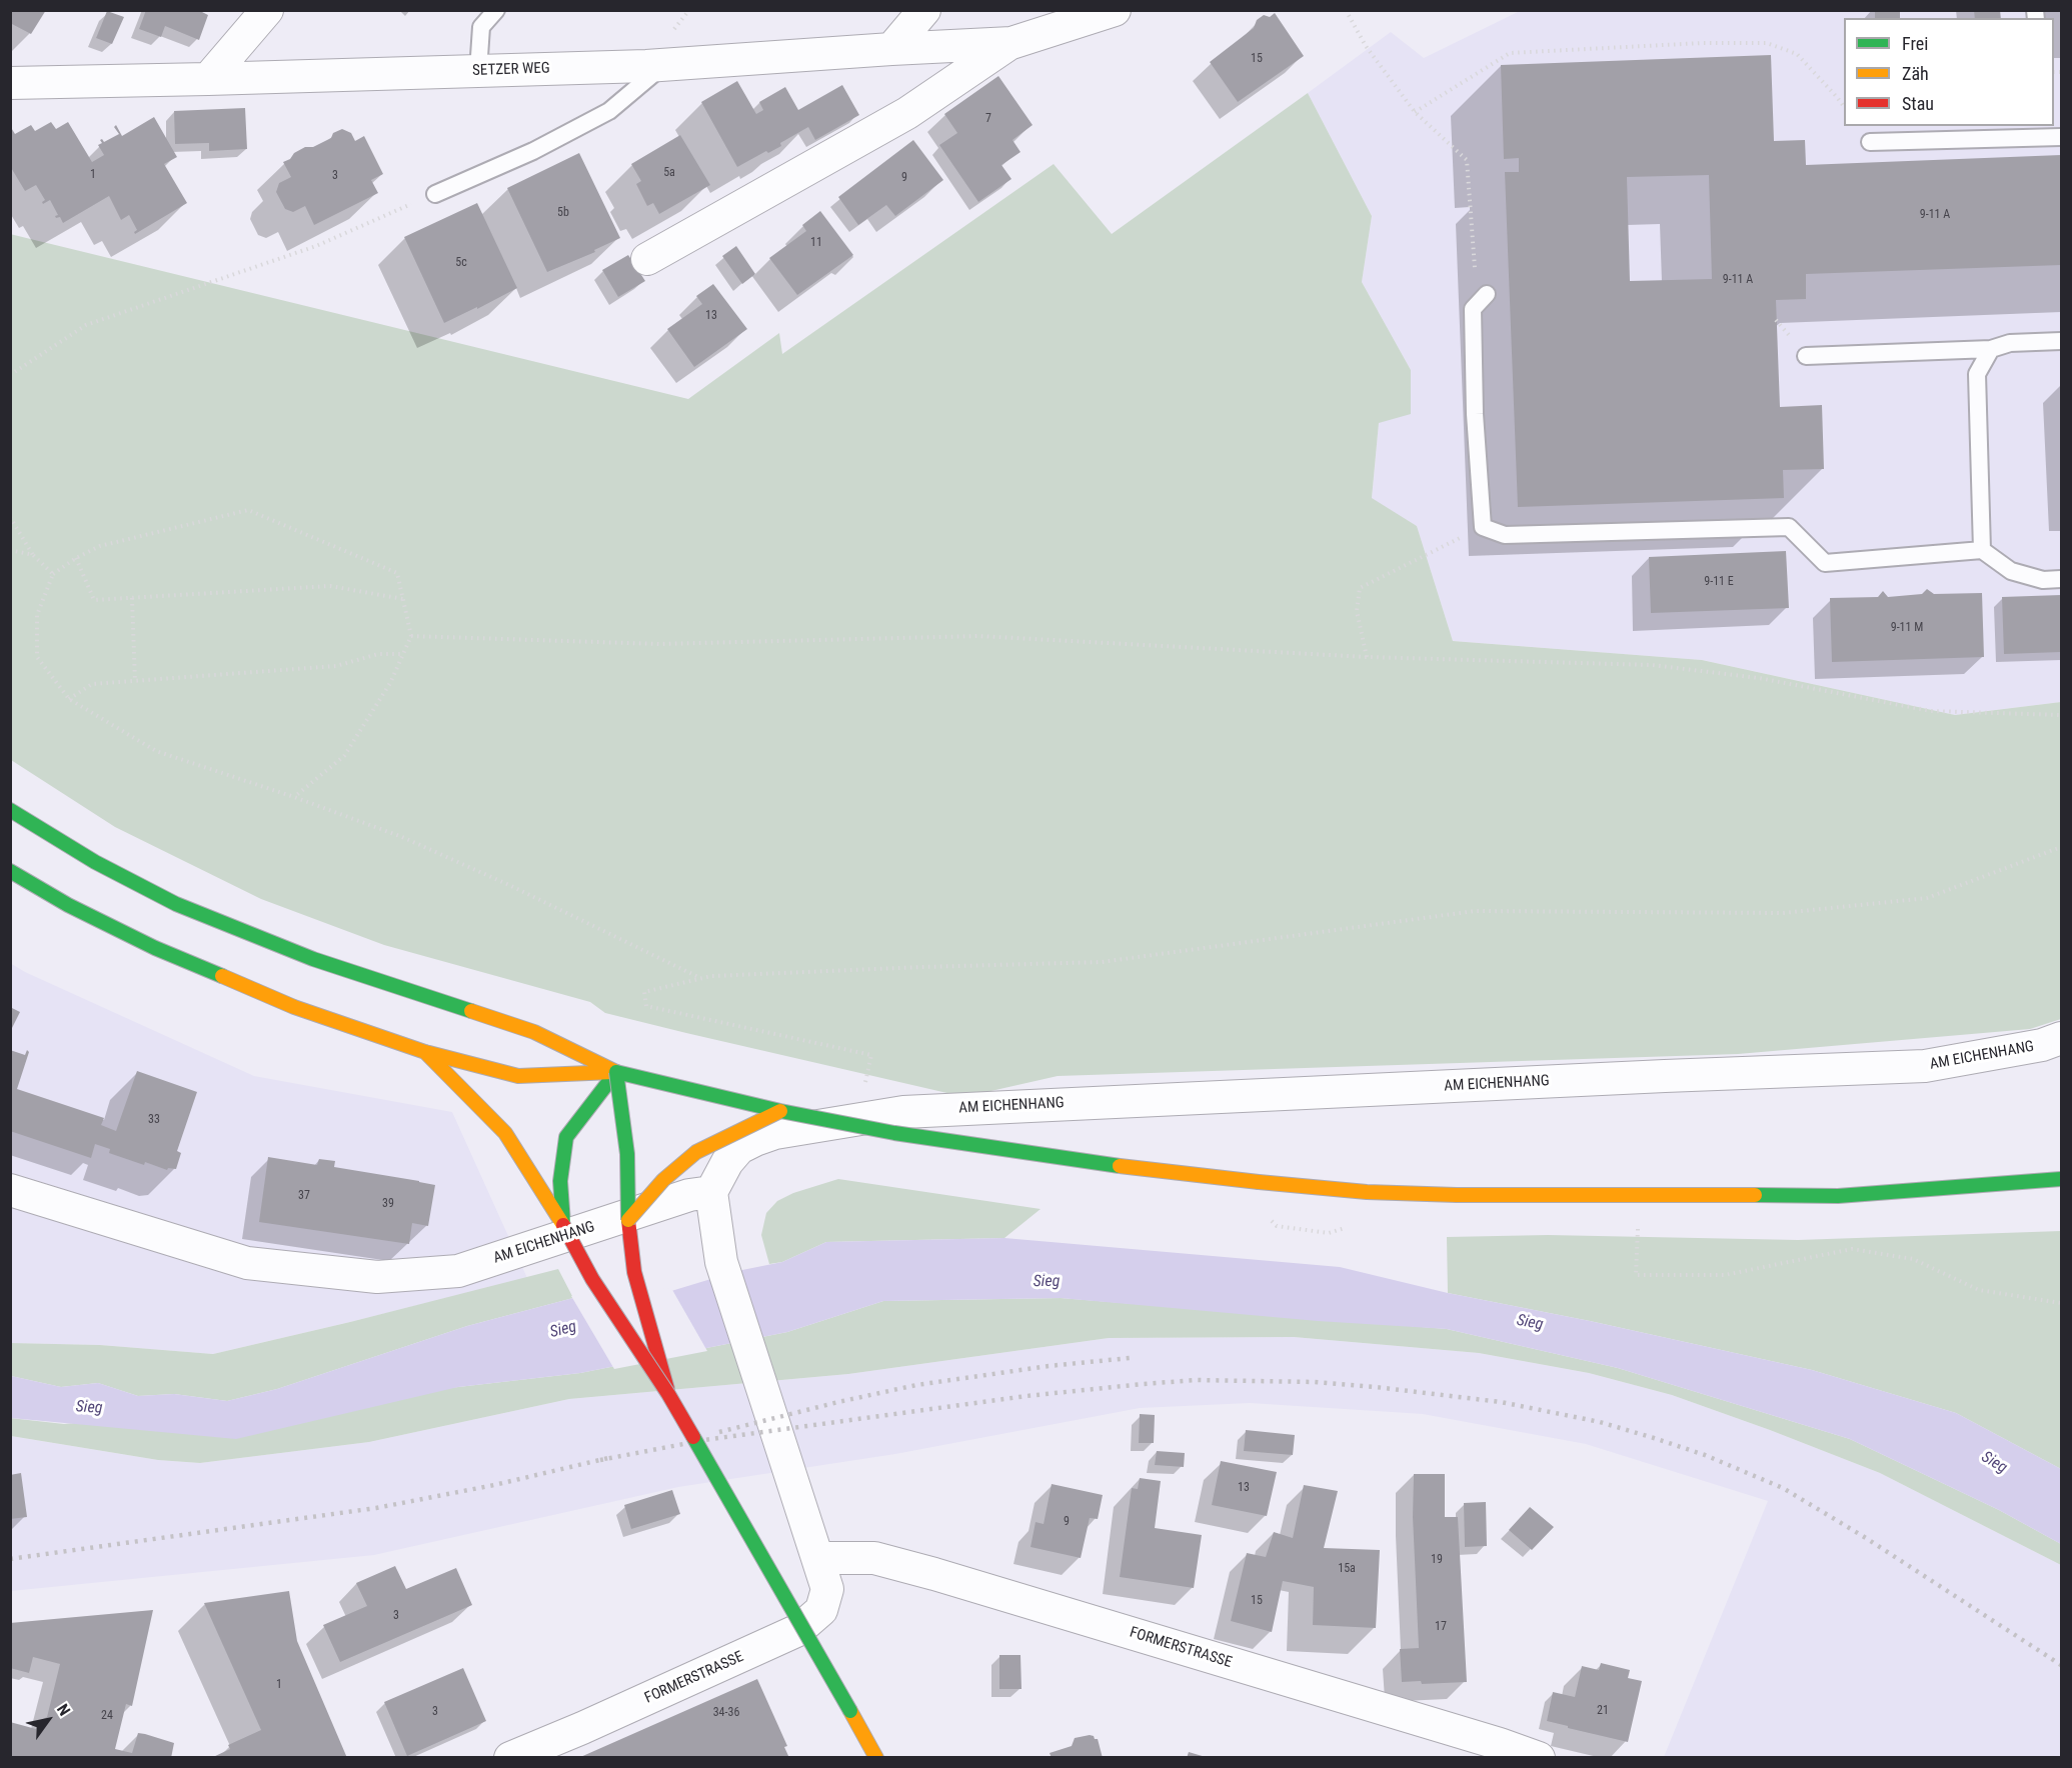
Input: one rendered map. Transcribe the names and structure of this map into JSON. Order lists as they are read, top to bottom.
{
  "streets": {
    "street": ["SETZER WEG", "AM EICHENHANG", "FORMERSTRASSE"]
  },
  "crossings": [
    ["AM EICHENHANG", "FORMERSTRASSE"]
  ],
  "water": ["Sieg"],
  "house_numbers": [
    "15",
    "7",
    "5a",
    "1",
    "3",
    "9",
    "5b",
    "9-11 A",
    "11",
    "5c",
    "9-11 A",
    "13",
    "9-11 E",
    "9-11 M",
    "33",
    "37",
    "39",
    "13",
    "9",
    "19",
    "15a",
    "15",
    "3",
    "17",
    "1",
    "21",
    "3",
    "34-36",
    "24"
  ],
  "legend": ["Frei", "Zäh", "Stau"],
  "north": "top right"
}
